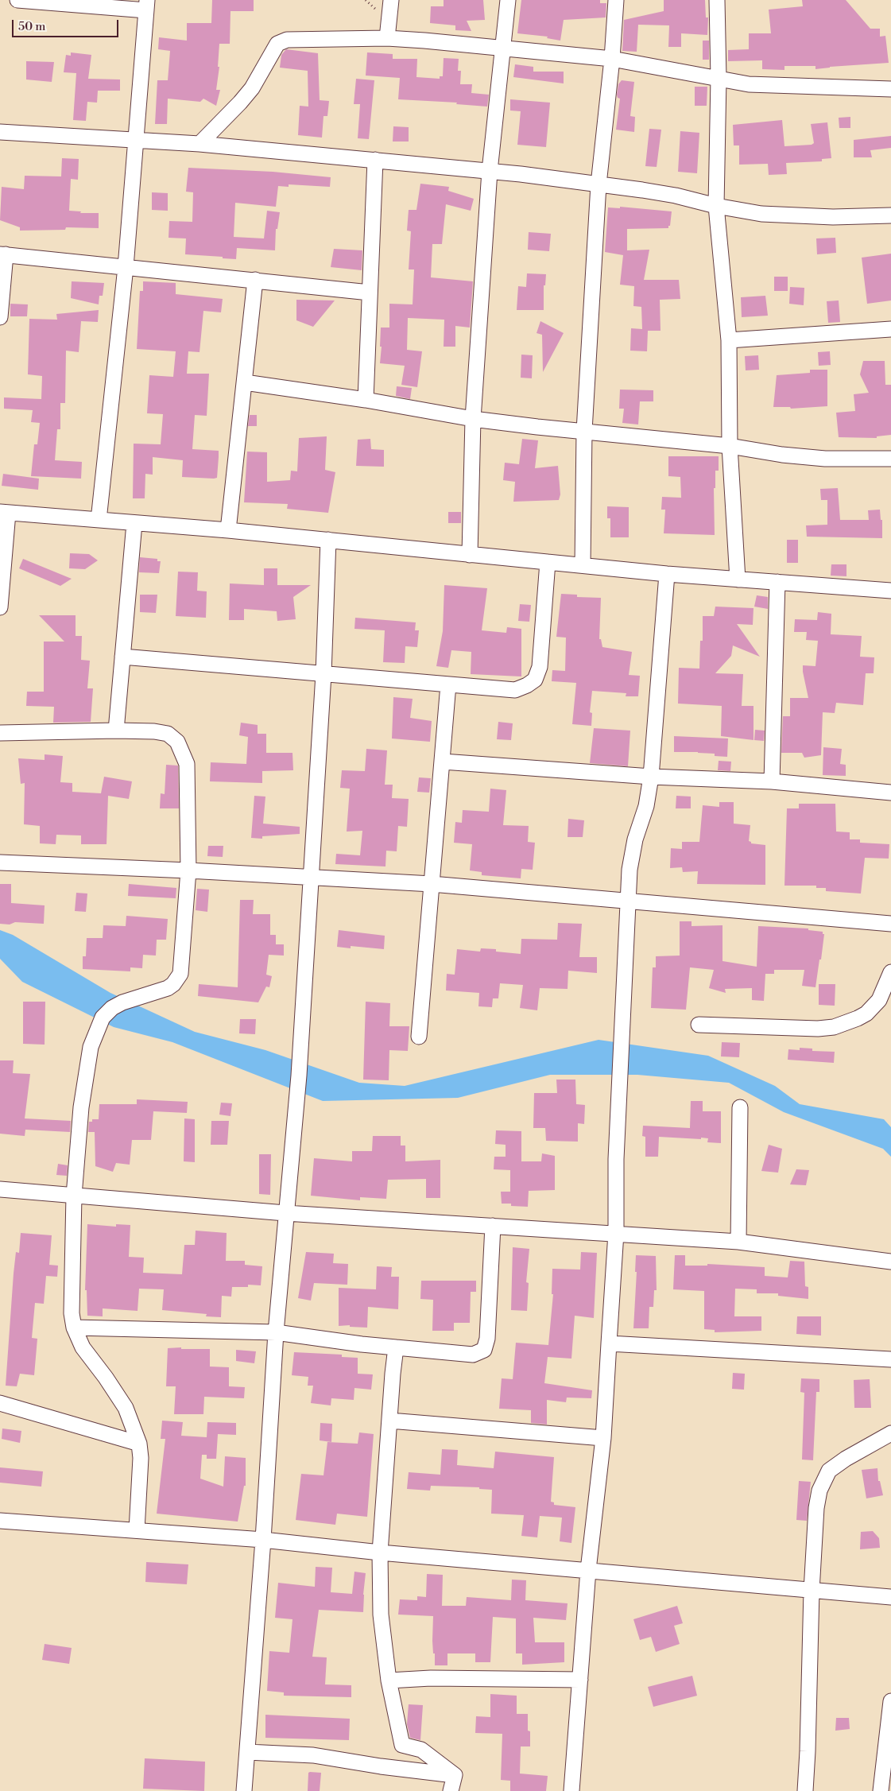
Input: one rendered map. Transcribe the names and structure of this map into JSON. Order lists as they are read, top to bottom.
{
  "scale_bar": "50 m"
}
